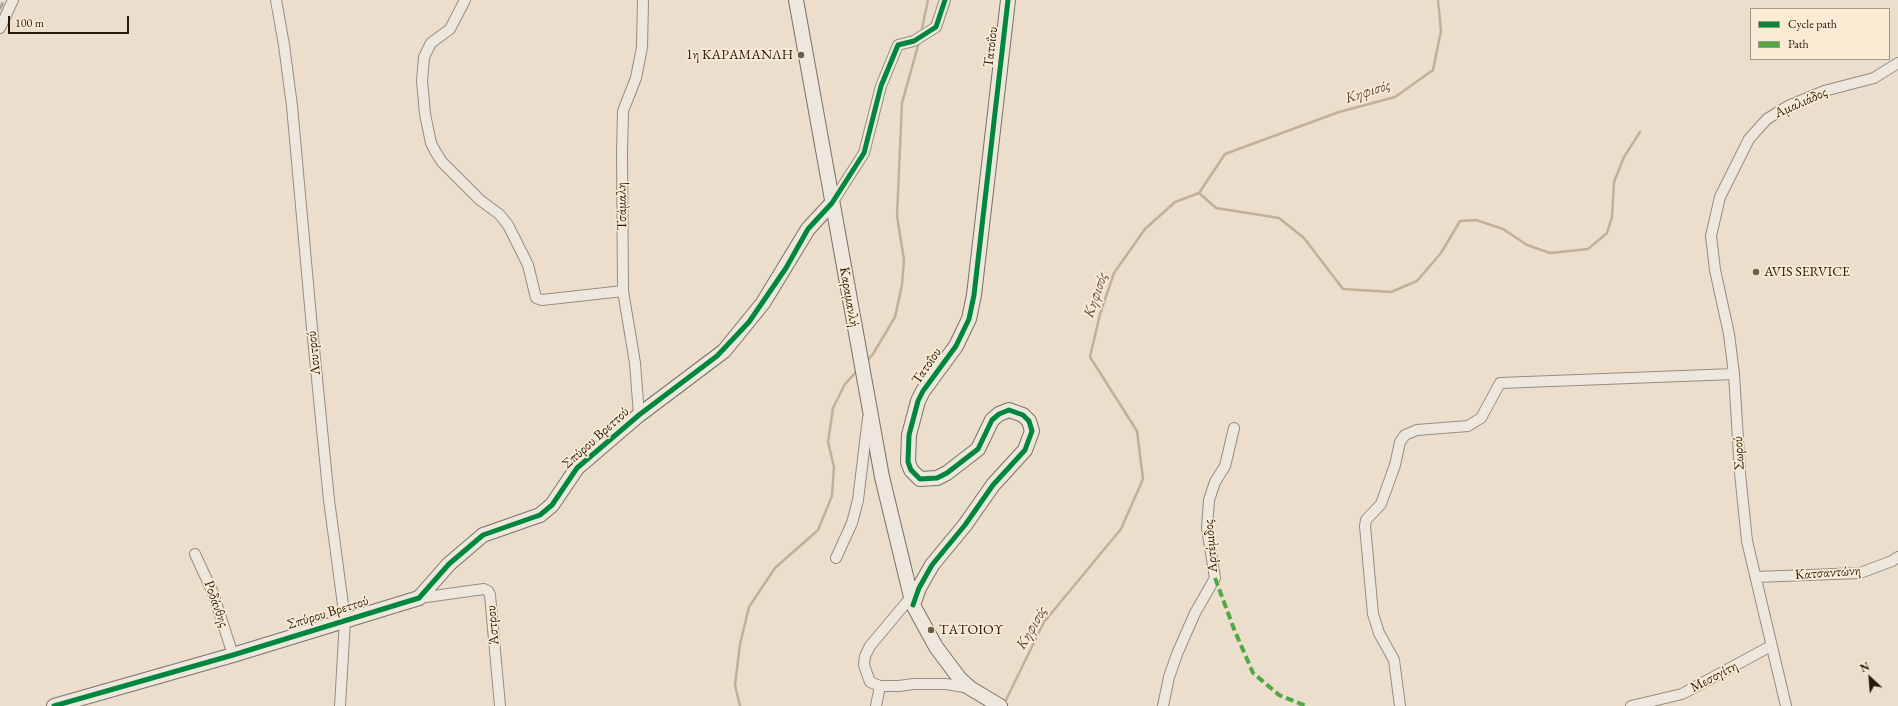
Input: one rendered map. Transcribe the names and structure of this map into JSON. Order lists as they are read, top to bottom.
{
  "streets": {
    "street": [
      "Τατοΐου",
      "Αμαλιάδος",
      "Τσάμαλη",
      "Καραμανλή",
      "Λουτρού",
      "Σπύρου Βρεττού",
      "Σωρού",
      "Αρτέμιδος",
      "Κατσαντώνη",
      "Ροδάνθης",
      "Άστρου",
      "Μεσογίτη"
    ]
  },
  "crossings": [
    ["Τατοΐου", "Καραμανλή"],
    ["Αμαλιάδος", "Σωρού"],
    ["Τσάμαλη", "Σπύρου Βρεττού"],
    ["Καραμανλή", "Σπύρου Βρεττού"],
    ["Λουτρού", "Σπύρου Βρεττού"],
    ["Σπύρου Βρεττού", "Ροδάνθης"],
    ["Σπύρου Βρεττού", "Άστρου"],
    ["Σωρού", "Κατσαντώνη"],
    ["Σωρού", "Μεσογίτη"]
  ],
  "water": ["Κηφισός"],
  "places": ["1η ΚΑΡΑΜΑΝΛΗ", "AVIS SERVICE", "ΤΑΤΟΙΟΥ"],
  "legend": ["Cycle path", "Path"],
  "scale_bar": "100 m",
  "north": "top left"
}
